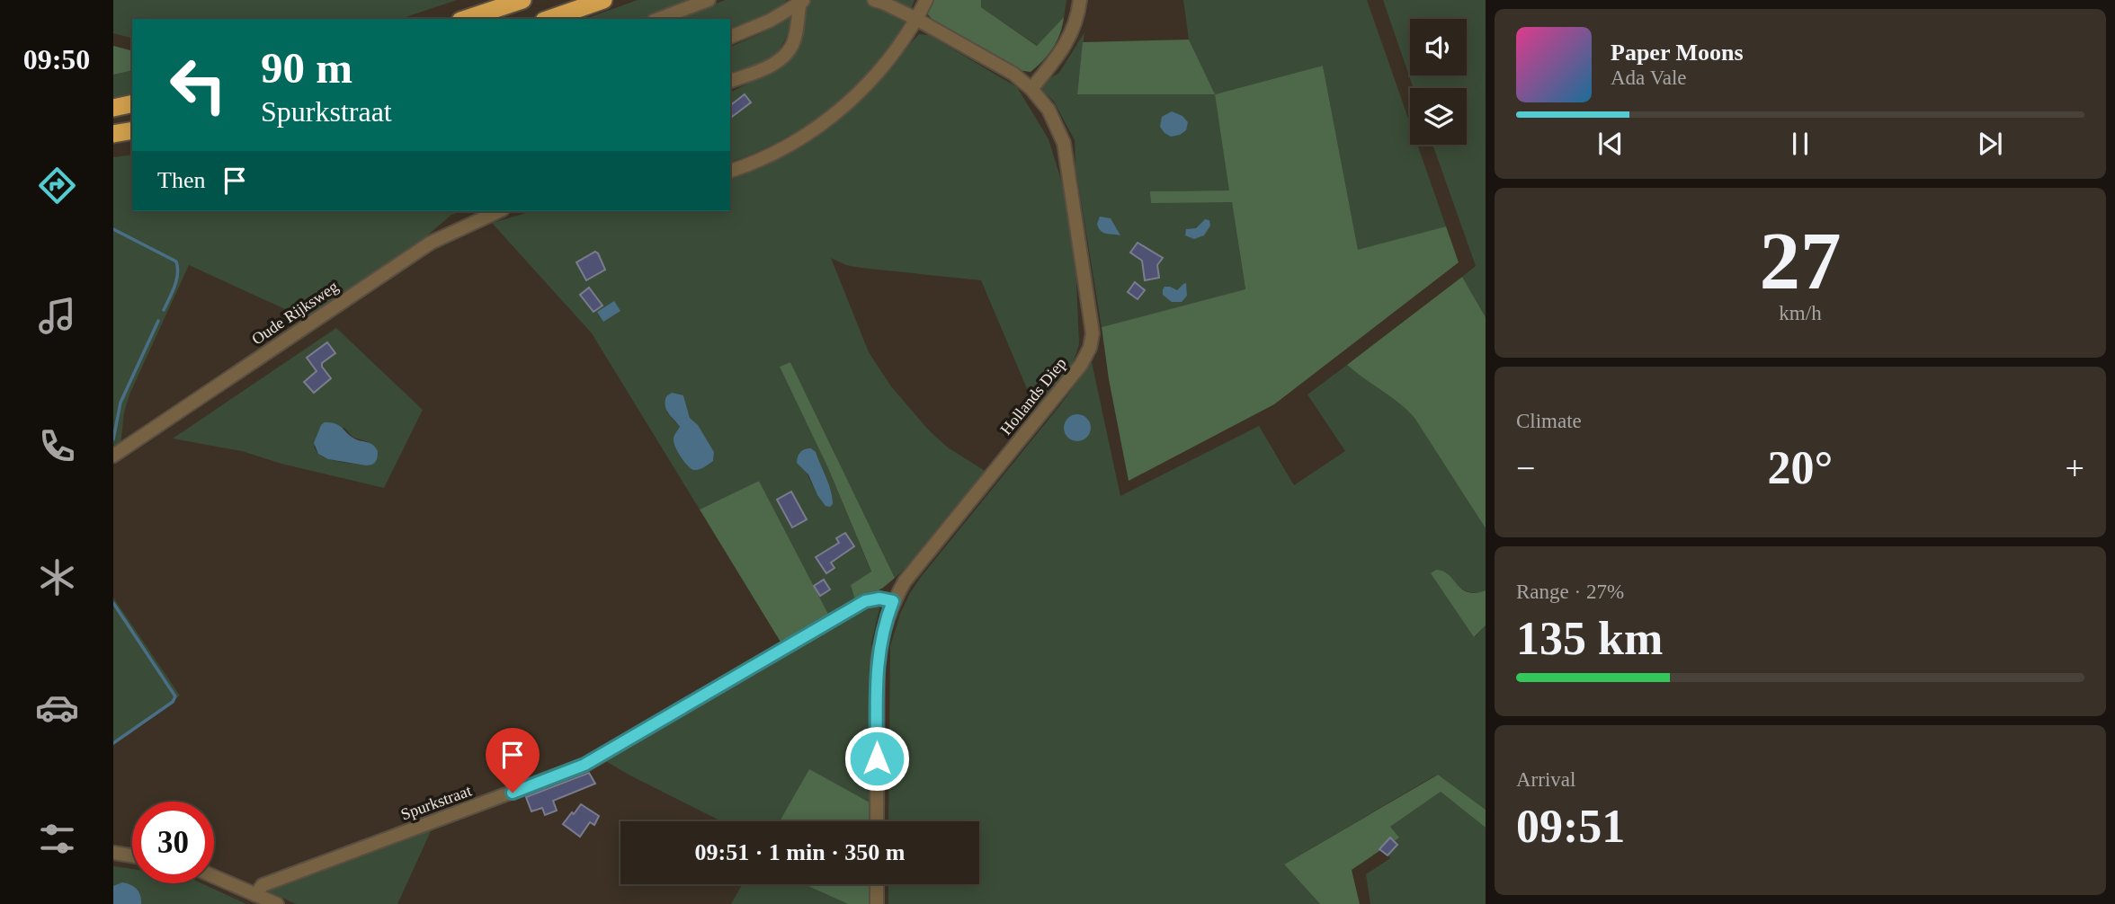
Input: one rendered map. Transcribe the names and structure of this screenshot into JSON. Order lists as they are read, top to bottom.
{
  "streets": {
    "street": ["Oude Rijksweg", "Hollands Diep", "Spurkstraat"]
  },
  "crossings": [
    ["Hollands Diep", "Spurkstraat"]
  ],
  "page": {
    "tabs": "09:50",
    "turn": ["90 m", "Spurkstraat"],
    "song": ["Paper Moons", "Ada Vale"],
    "then": "Then",
    "tile": [
      ["27", "km/h"],
      "Climate",
      ["Range · 27%", "135 km"],
      ["Arrival", "09:51"]
    ],
    "heat": ["−", "20°", "+"],
    "limit": "30",
    "trip": "09:51 · 1 min · 350 m"
  }
}
